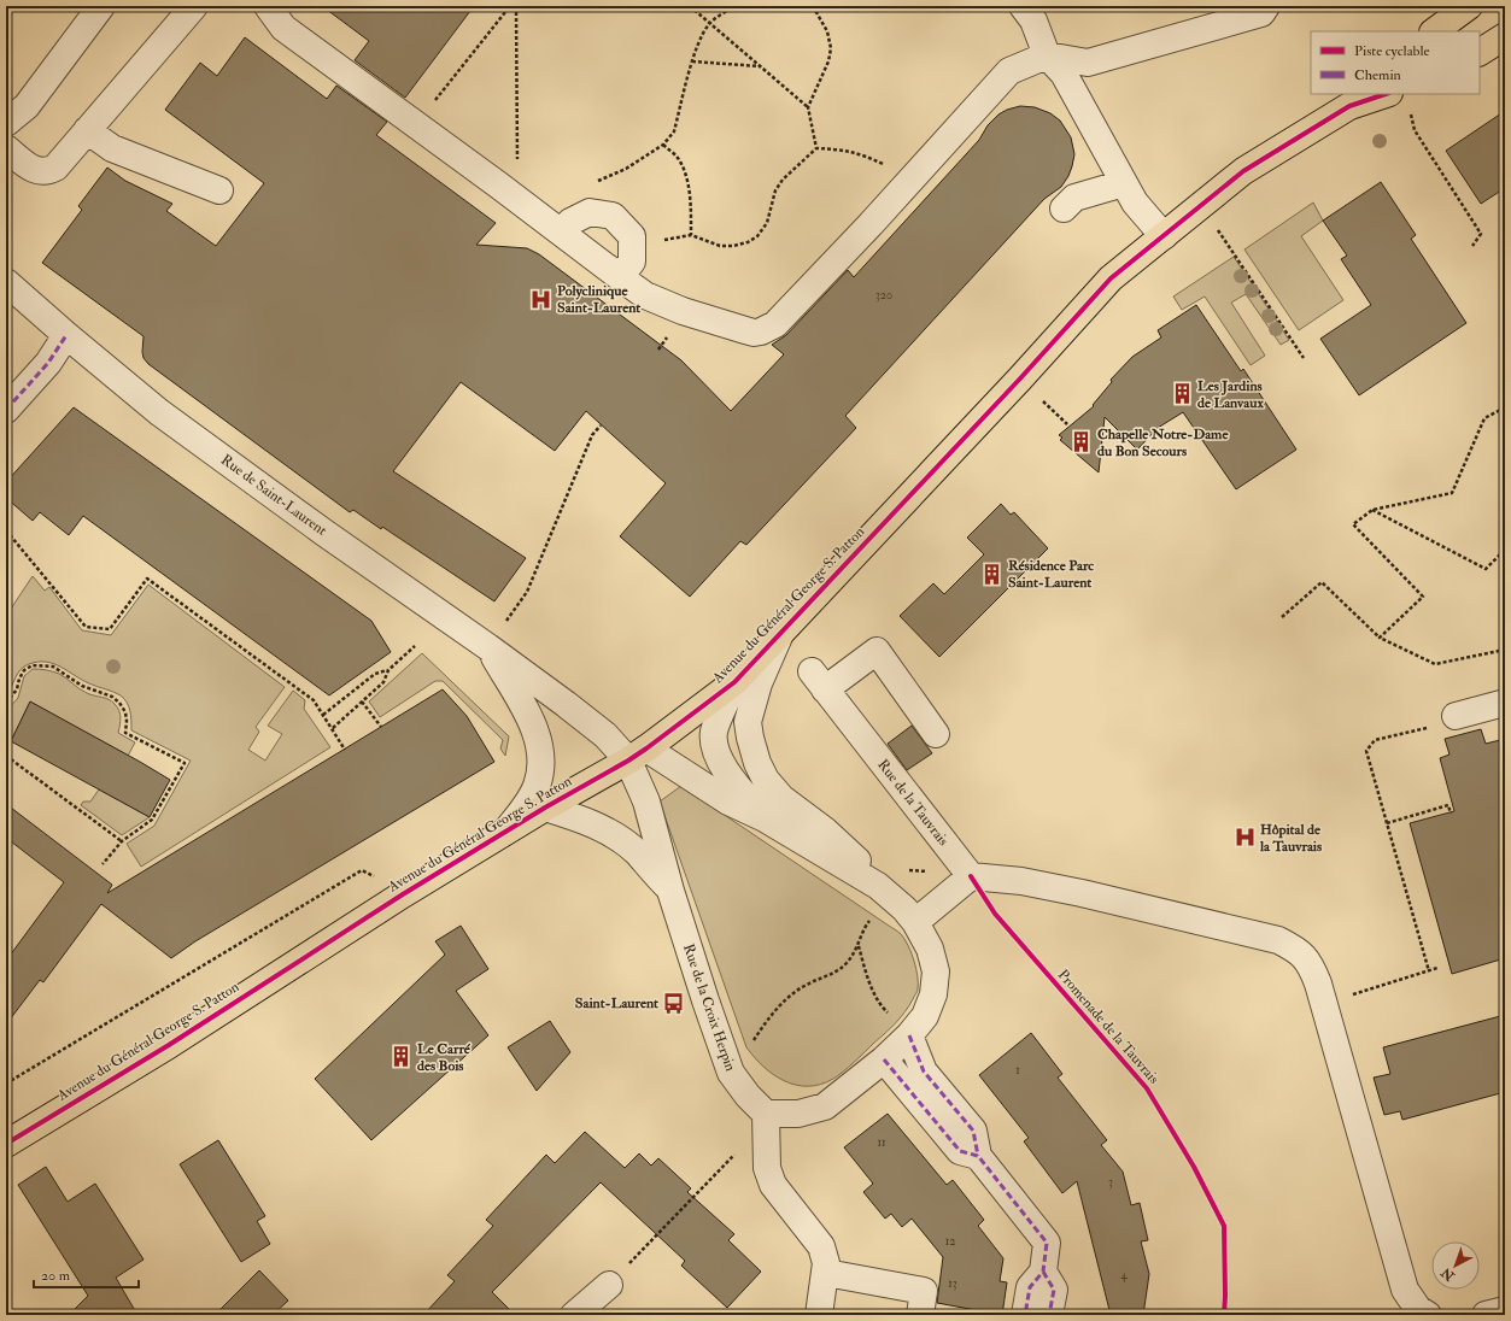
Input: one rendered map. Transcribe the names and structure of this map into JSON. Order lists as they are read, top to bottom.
{
  "streets": {
    "main road": ["Avenue du Général George S. Patton"],
    "street": ["Rue de Saint-Laurent", "Rue de la Tauvrais", "Rue de la Croix Herpin"],
    "cycle path": ["Promenade de la Tauvrais"]
  },
  "crossings": [
    ["Rue de Saint-Laurent", "Avenue du Général George S. Patton"],
    ["Rue de Saint-Laurent", "Rue de la Croix Herpin"],
    ["Avenue du Général George S. Patton", "Rue de la Croix Herpin"]
  ],
  "places": {
    "hospital": ["Polyclinique Saint-Laurent", "Hôpital de la Tauvrais"],
    "building": [
      "Les Jardins de Lanvaux",
      "Chapelle Notre-Dame du Bon Secours",
      "Résidence Parc Saint-Laurent",
      "Le Carré des Bois"
    ],
    "bus stop": ["Saint-Laurent"]
  },
  "house_numbers": [
    "320",
    "1",
    "11",
    "3",
    "12",
    "4",
    "13"
  ],
  "legend": ["Piste cyclable", "Chemin"],
  "scale_bar": "20 m",
  "north": "bottom left"
}
